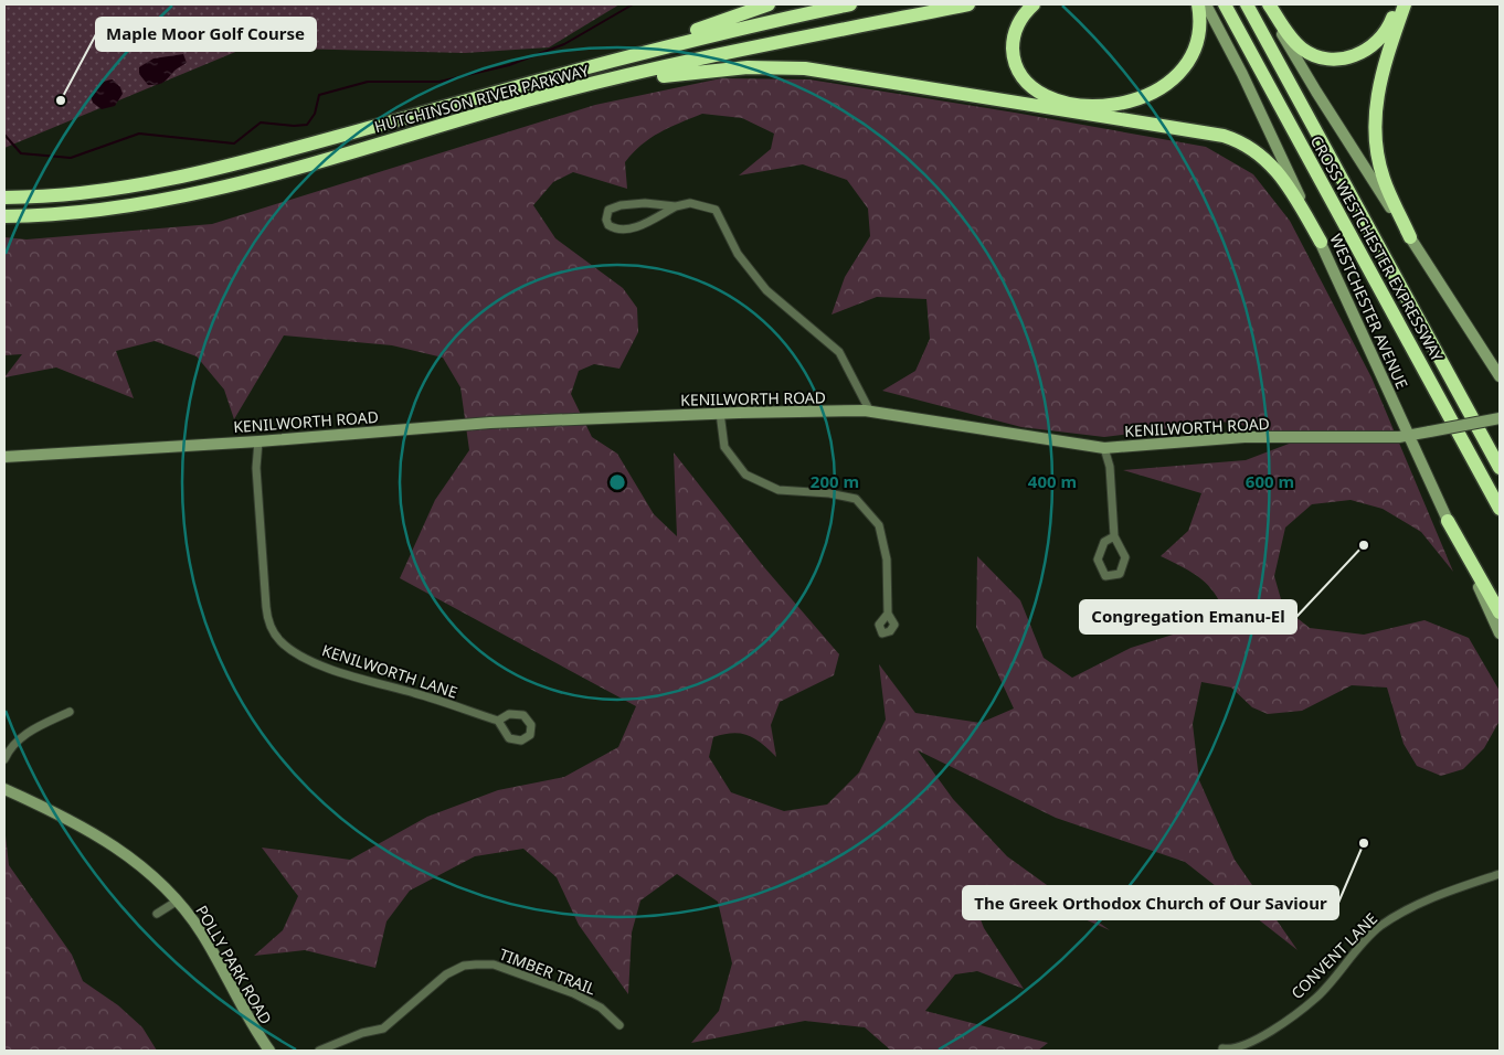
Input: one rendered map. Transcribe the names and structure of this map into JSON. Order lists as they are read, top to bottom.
{
  "streets": {
    "highway": ["HUTCHINSON RIVER PARKWAY", "CROSS WESTCHESTER EXPRESSWAY"],
    "street": [
      "WESTCHESTER AVENUE",
      "KENILWORTH ROAD",
      "KENILWORTH LANE",
      "CONVENT LANE",
      "POLLY PARK ROAD",
      "TIMBER TRAIL"
    ]
  },
  "crossings": [
    ["WESTCHESTER AVENUE", "KENILWORTH ROAD"],
    ["KENILWORTH ROAD", "KENILWORTH LANE"]
  ],
  "places": ["Maple Moor Golf Course", "Congregation Emanu-El", "The Greek Orthodox Church of Our Saviour"],
  "rings": ["200 m", "400 m", "600 m"]
}
